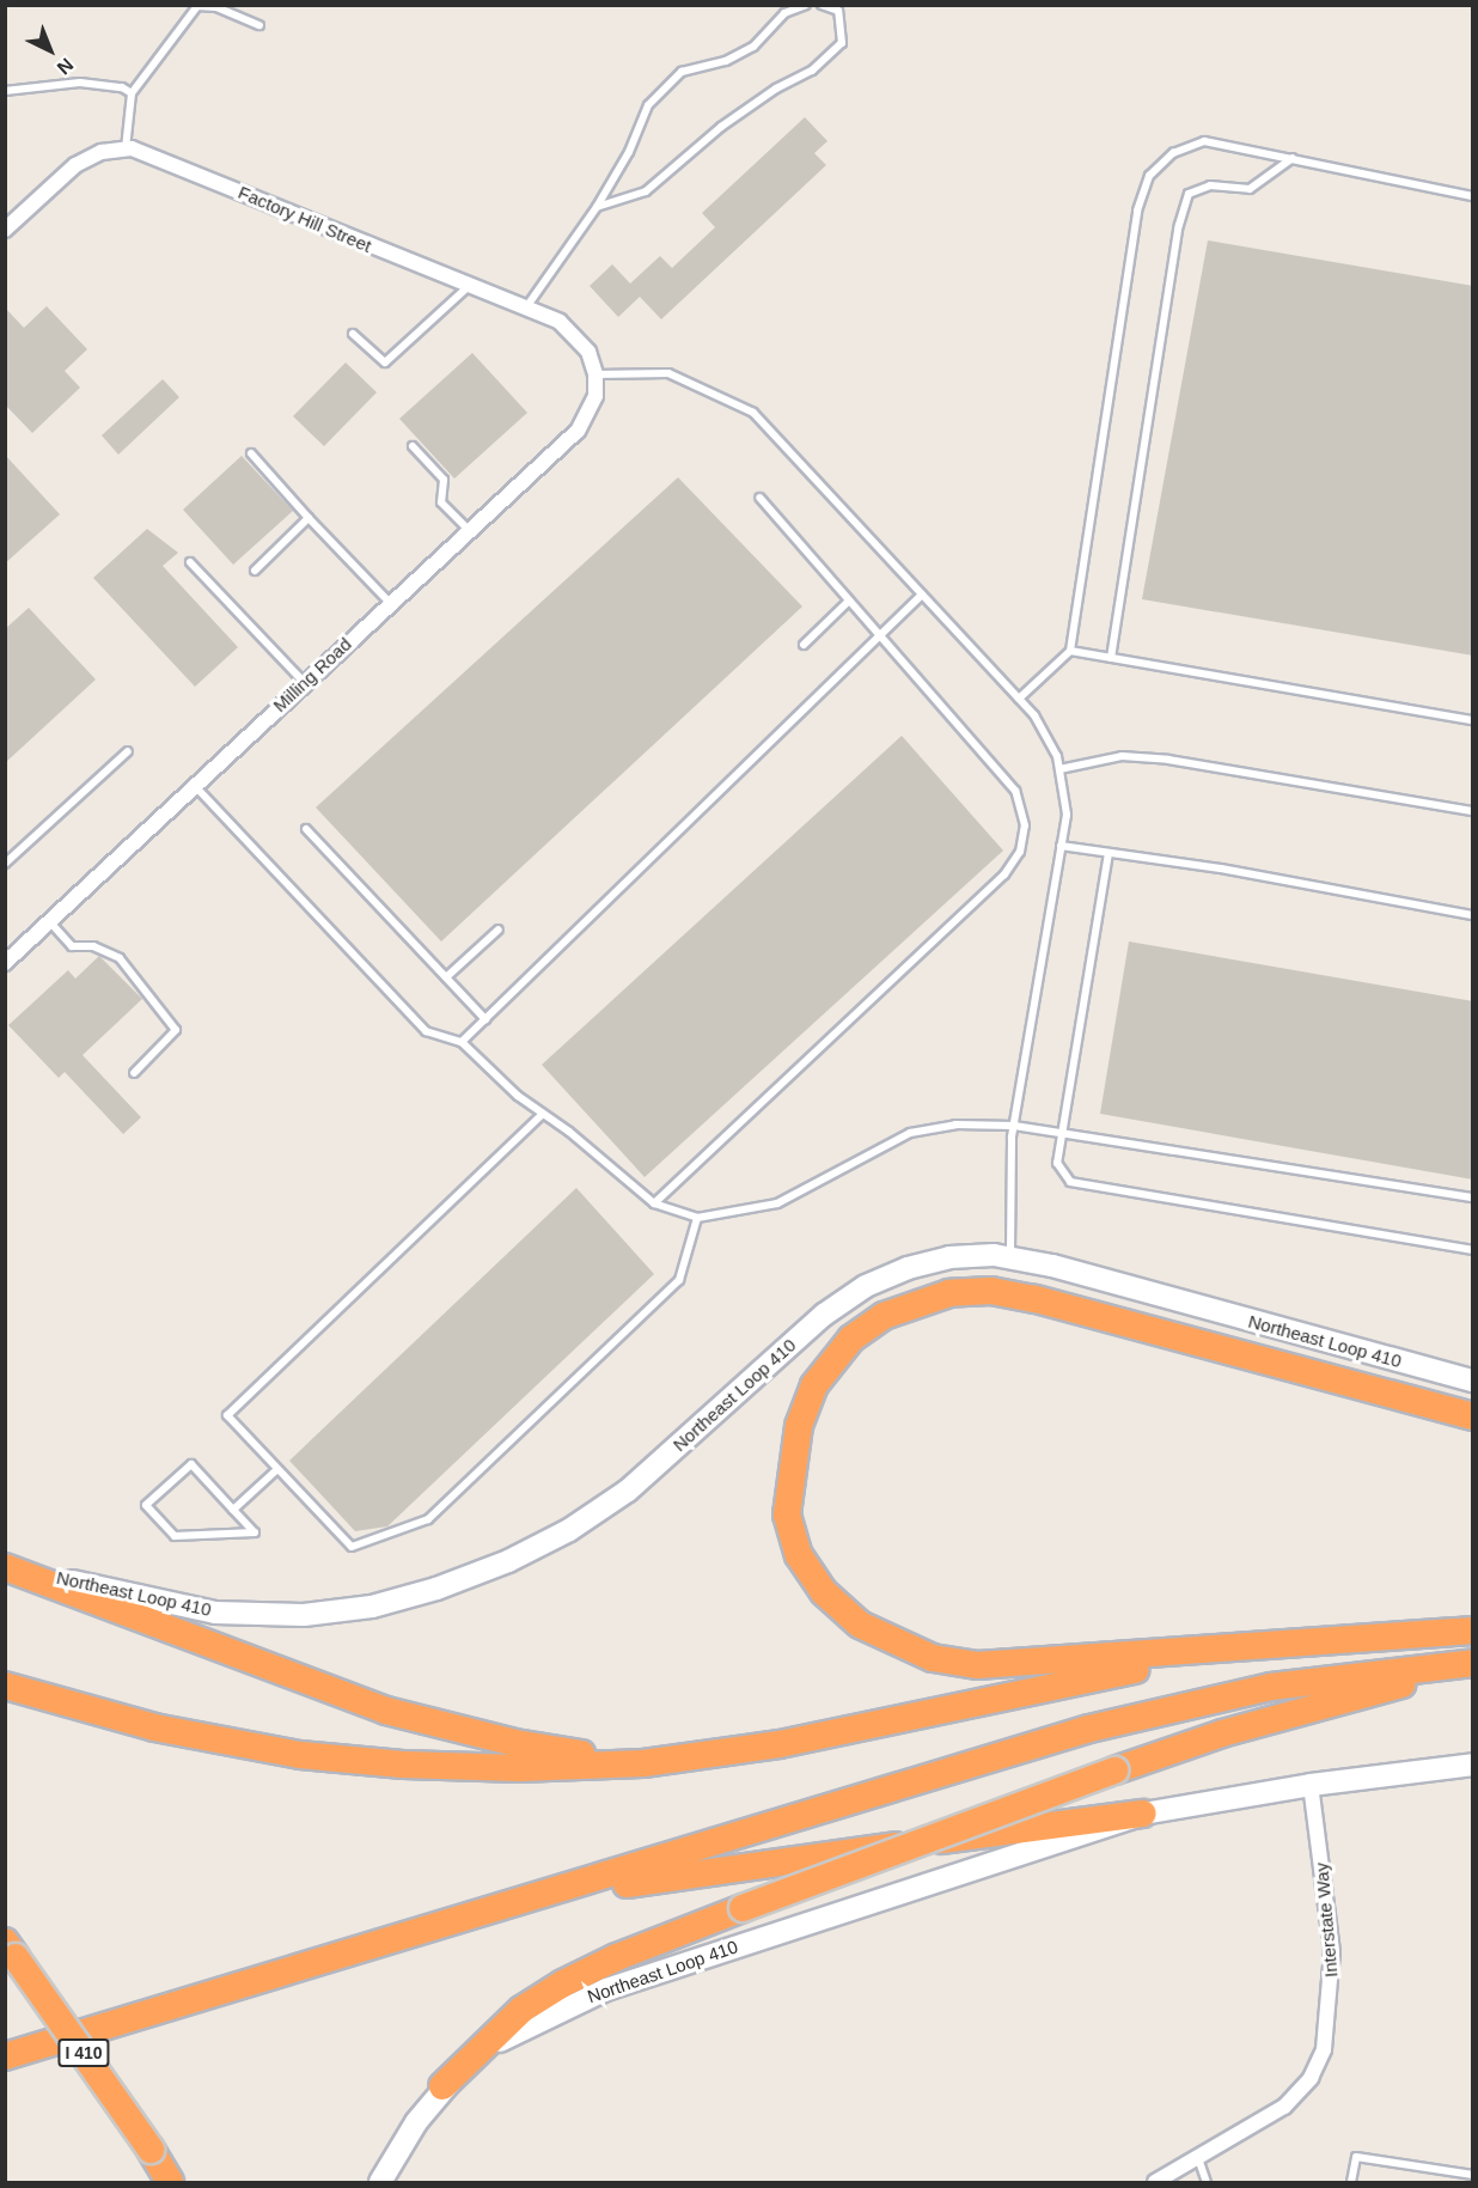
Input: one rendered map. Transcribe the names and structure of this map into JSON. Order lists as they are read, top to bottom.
{
  "streets": {
    "highway": ["I 410"],
    "main road": ["Northeast Loop 410"],
    "street": ["Factory Hill Street", "Milling Road", "Interstate Way"]
  },
  "crossings": [
    ["Factory Hill Street", "Milling Road"],
    ["Northeast Loop 410", "Interstate Way"]
  ],
  "north": "bottom right"
}
